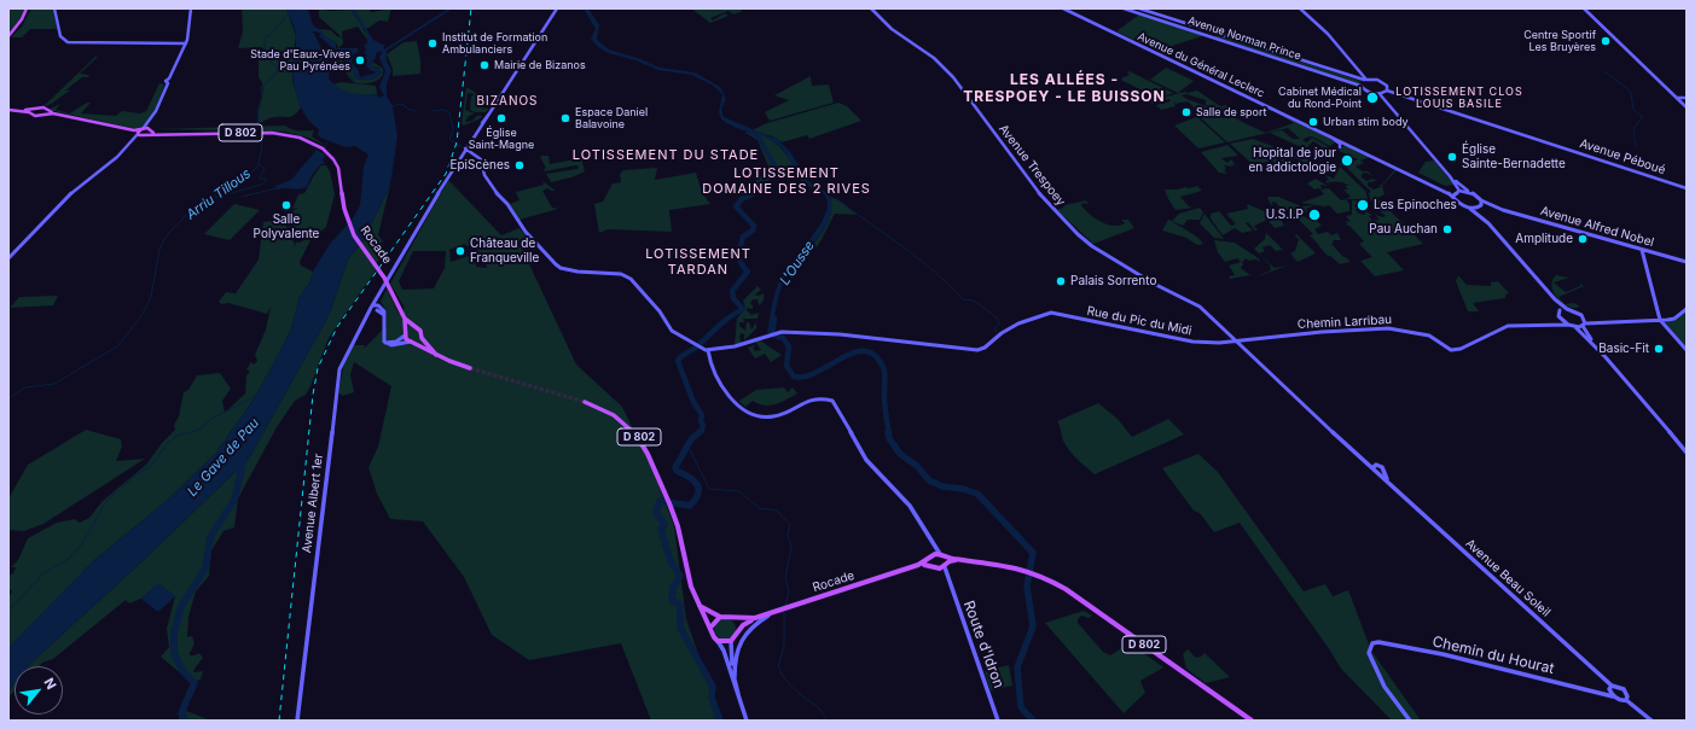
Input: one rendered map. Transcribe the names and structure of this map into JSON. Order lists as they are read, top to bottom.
{
  "streets": {
    "main road": ["D 802", "Rocade"],
    "street": [
      "Avenue Norman Prince",
      "Avenue du Général Leclerc",
      "Avenue Péboué",
      "Avenue Trespoey",
      "Avenue Alfred Nobel",
      "Rue du Pic du Midi",
      "Chemin Larribau",
      "Avenue Albert 1er",
      "Avenue Beau Soleil",
      "Route d'Idron",
      "Chemin du Hourat"
    ]
  },
  "crossings": [
    ["Avenue du Général Leclerc", "Avenue Alfred Nobel"],
    ["D 802", "Rocade"],
    ["D 802", "Route d'Idron"],
    ["Avenue Trespoey", "Avenue Beau Soleil"],
    ["Rue du Pic du Midi", "Chemin Larribau"],
    ["Rue du Pic du Midi", "Avenue Beau Soleil"],
    ["Chemin Larribau", "Avenue Beau Soleil"],
    ["Avenue Beau Soleil", "Chemin du Hourat"]
  ],
  "districts": [
    "LES ALLÉES - TRESPOEY - LE BUISSON",
    "LOTISSEMENT CLOS LOUIS BASILE",
    "BIZANOS",
    "LOTISSEMENT DU STADE",
    "LOTISSEMENT DOMAINE DES 2 RIVES",
    "LOTISSEMENT TARDAN"
  ],
  "water": ["Arriu Tillous", "L'Ousse", "Le Gave de Pau"],
  "places": [
    "Centre Sportif Les Bruyères",
    "Institut de Formation Ambulanciers",
    "Stade d'Eaux-Vives Pau Pyrénées",
    "Mairie de Bizanos",
    "Cabinet Médical du Rond-Point",
    "Salle de sport",
    "Église Saint-Magne",
    "Espace Daniel Balavoine",
    "Urban stim body",
    "Église Sainte-Bernadette",
    "Hopital de jour en addictologie",
    "EpiScènes",
    "Salle Polyvalente",
    "Les Epinoches",
    "U.S.I.P",
    "Pau Auchan",
    "Amplitude",
    "Château de Franqueville",
    "Palais Sorrento",
    "Basic-Fit"
  ],
  "north": "top right"
}
